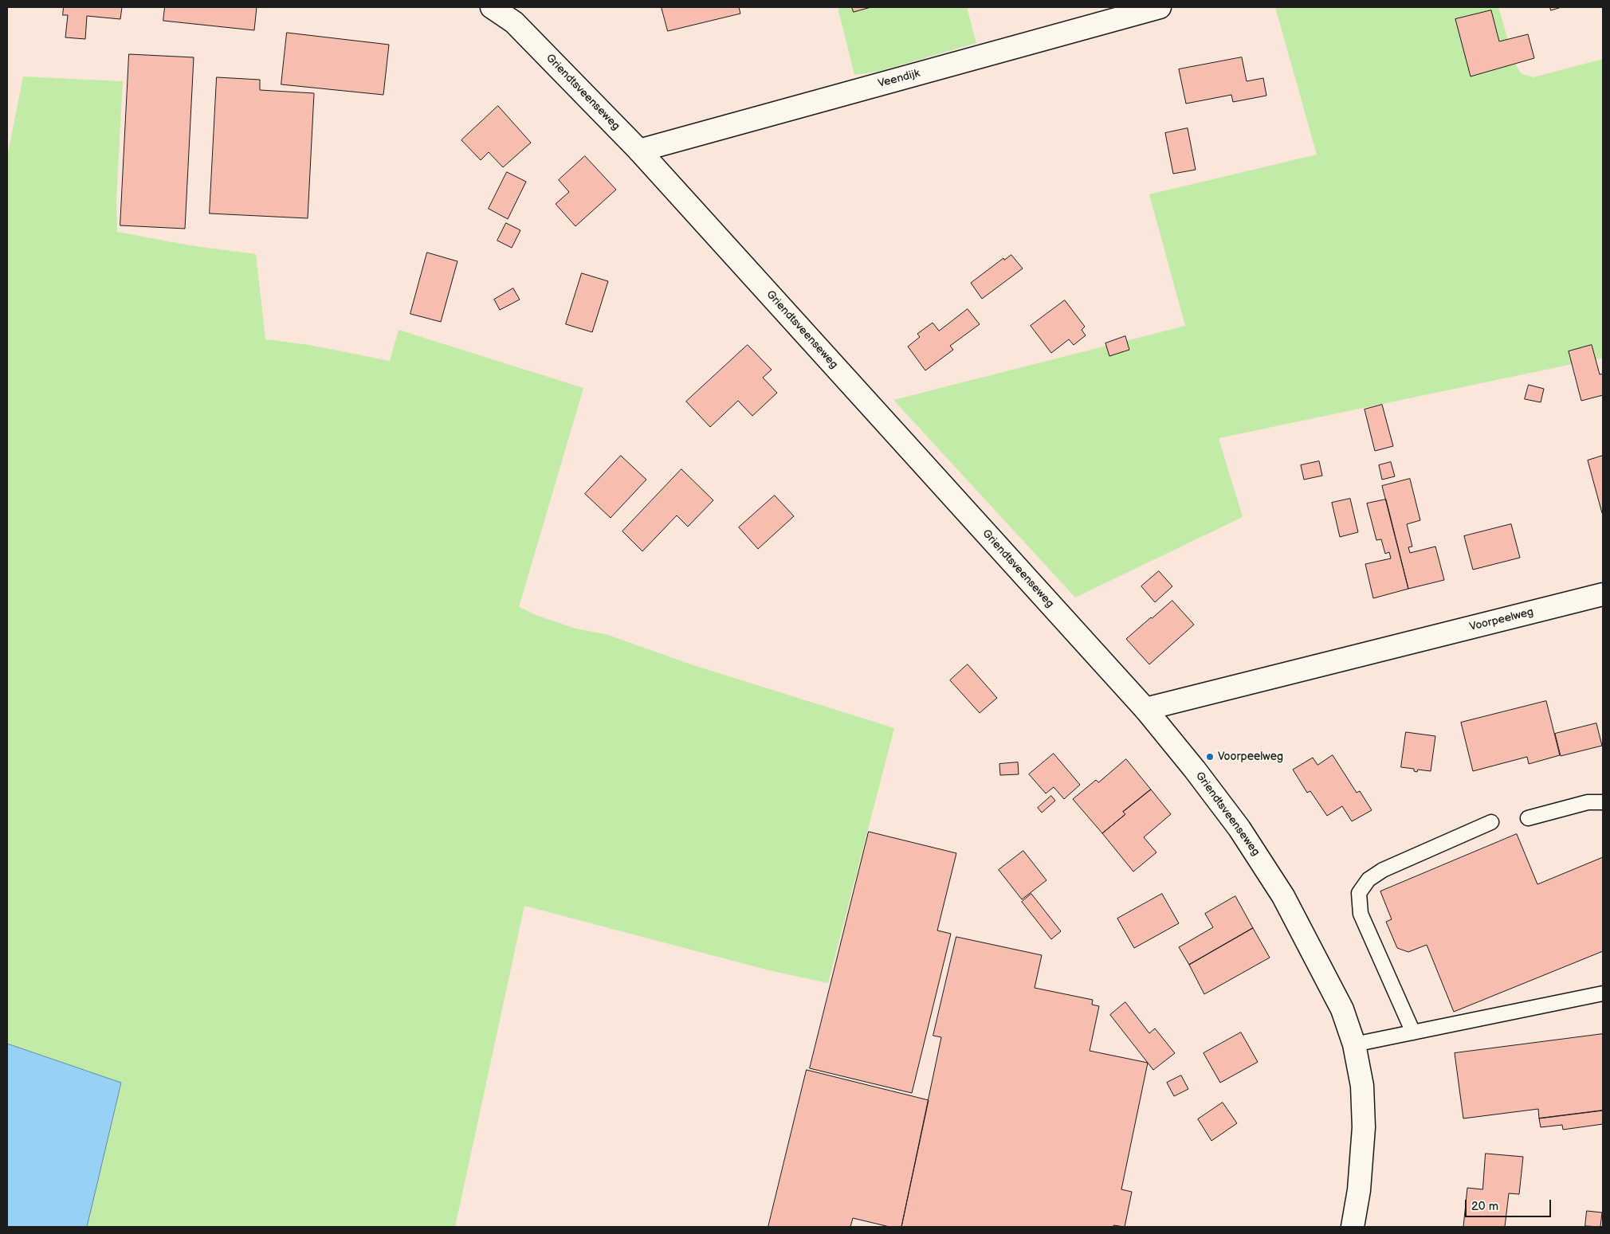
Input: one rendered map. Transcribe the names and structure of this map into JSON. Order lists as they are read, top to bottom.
{
  "streets": {
    "street": ["Veendijk", "Griendtsveenseweg", "Voorpeelweg"]
  },
  "crossings": [
    ["Veendijk", "Griendtsveenseweg"],
    ["Griendtsveenseweg", "Voorpeelweg"]
  ],
  "places": ["Voorpeelweg"],
  "scale_bar": "20 m"
}
